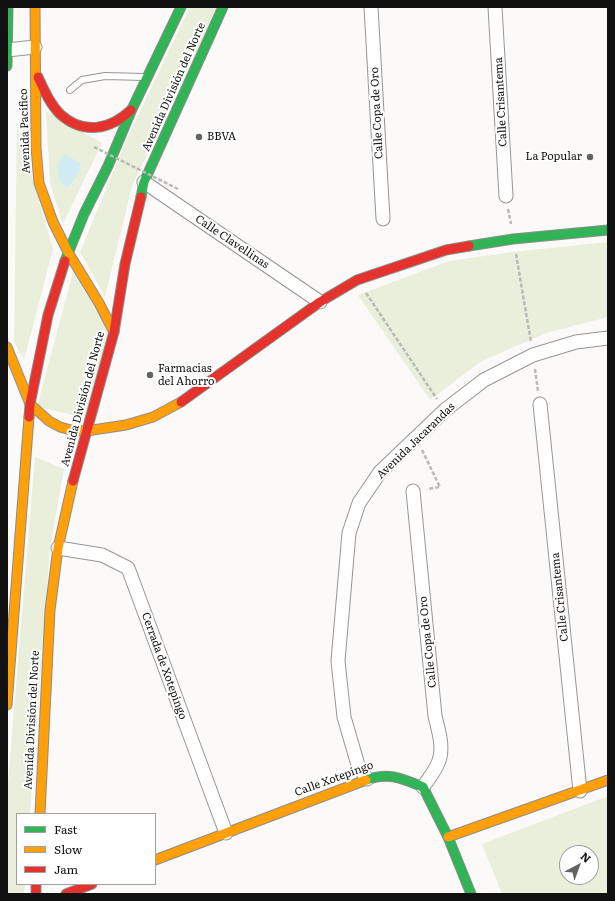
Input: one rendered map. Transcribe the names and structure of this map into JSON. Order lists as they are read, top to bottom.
{
  "streets": {
    "main road": ["Avenida División del Norte", "Avenida Pacífico", "Calle Xotepingo"],
    "street": [
      "Calle Crisantema",
      "Calle Copa de Oro",
      "Calle Clavellinas",
      "Avenida Jacarandas",
      "Cerrada de Xotepingo"
    ]
  },
  "crossings": [
    ["Avenida División del Norte", "Avenida Pacífico"],
    ["Avenida División del Norte", "Calle Clavellinas"],
    ["Avenida División del Norte", "Cerrada de Xotepingo"],
    ["Calle Copa de Oro", "Calle Xotepingo"],
    ["Avenida Jacarandas", "Calle Xotepingo"],
    ["Cerrada de Xotepingo", "Calle Xotepingo"]
  ],
  "places": ["BBVA", "La Popular", "Farmacias del Ahorro"],
  "legend": ["Fast", "Slow", "Jam"],
  "north": "top right"
}
